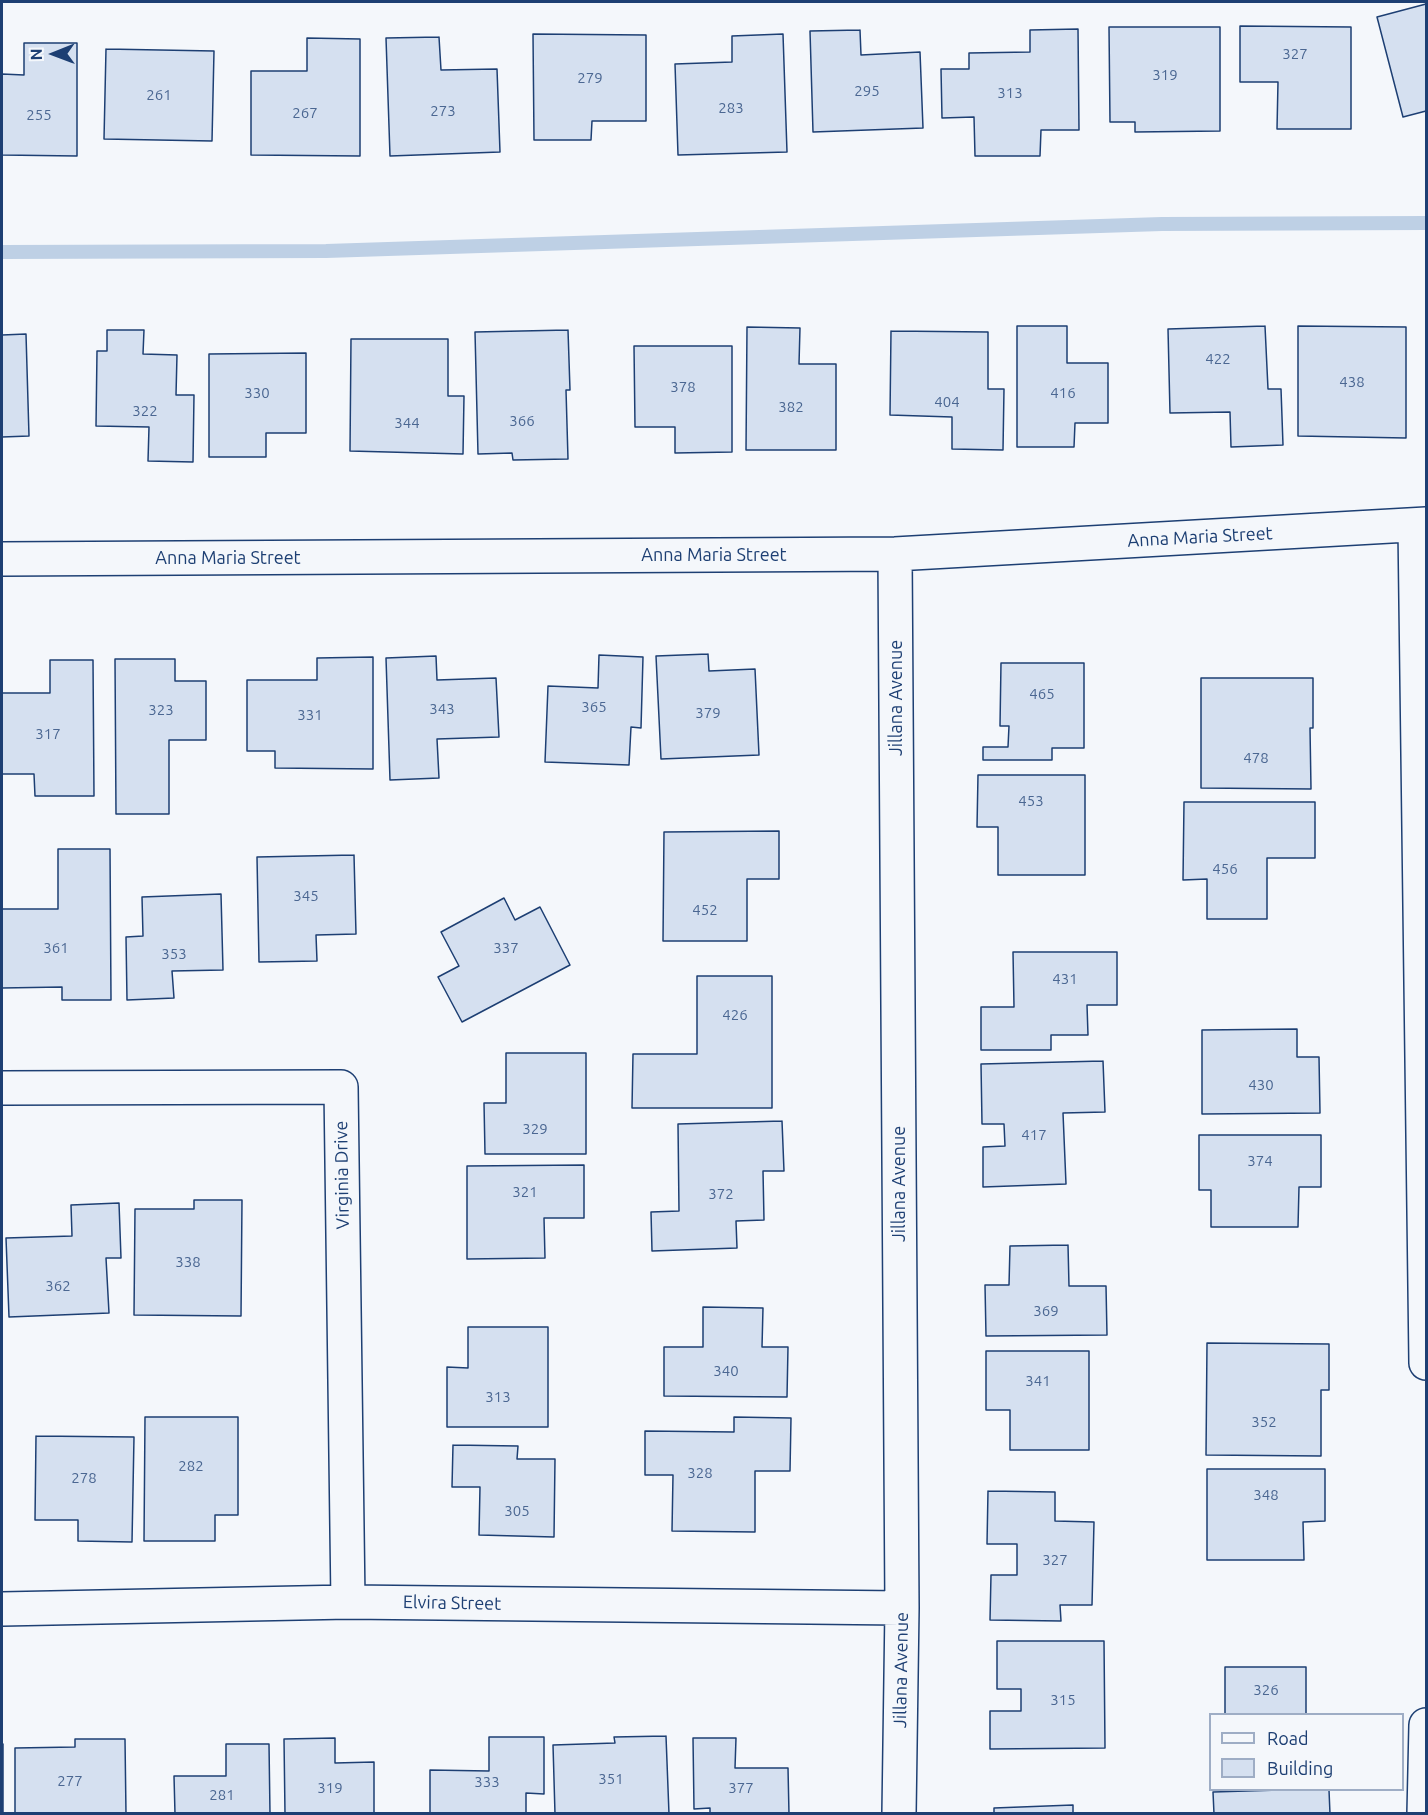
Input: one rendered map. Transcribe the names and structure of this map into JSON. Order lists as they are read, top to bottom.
{
  "streets": {
    "street": [
      "Anna Maria Street",
      "Jillana Avenue",
      "Virginia Drive",
      "Elvira Street"
    ]
  },
  "crossings": [
    ["Anna Maria Street", "Jillana Avenue"],
    ["Jillana Avenue", "Elvira Street"],
    ["Virginia Drive", "Elvira Street"]
  ],
  "house_numbers": [
    "327",
    "319",
    "279",
    "295",
    "313",
    "261",
    "283",
    "273",
    "267",
    "255",
    "422",
    "438",
    "378",
    "330",
    "416",
    "404",
    "382",
    "322",
    "366",
    "344",
    "465",
    "365",
    "343",
    "323",
    "379",
    "331",
    "317",
    "478",
    "453",
    "456",
    "345",
    "452",
    "361",
    "337",
    "353",
    "431",
    "426",
    "430",
    "329",
    "417",
    "374",
    "321",
    "372",
    "338",
    "362",
    "369",
    "340",
    "341",
    "313",
    "352",
    "282",
    "328",
    "278",
    "348",
    "305",
    "327",
    "326",
    "315",
    "351",
    "277",
    "333",
    "319",
    "377",
    "281"
  ],
  "legend": ["Road", "Building"],
  "north": "left"
}
